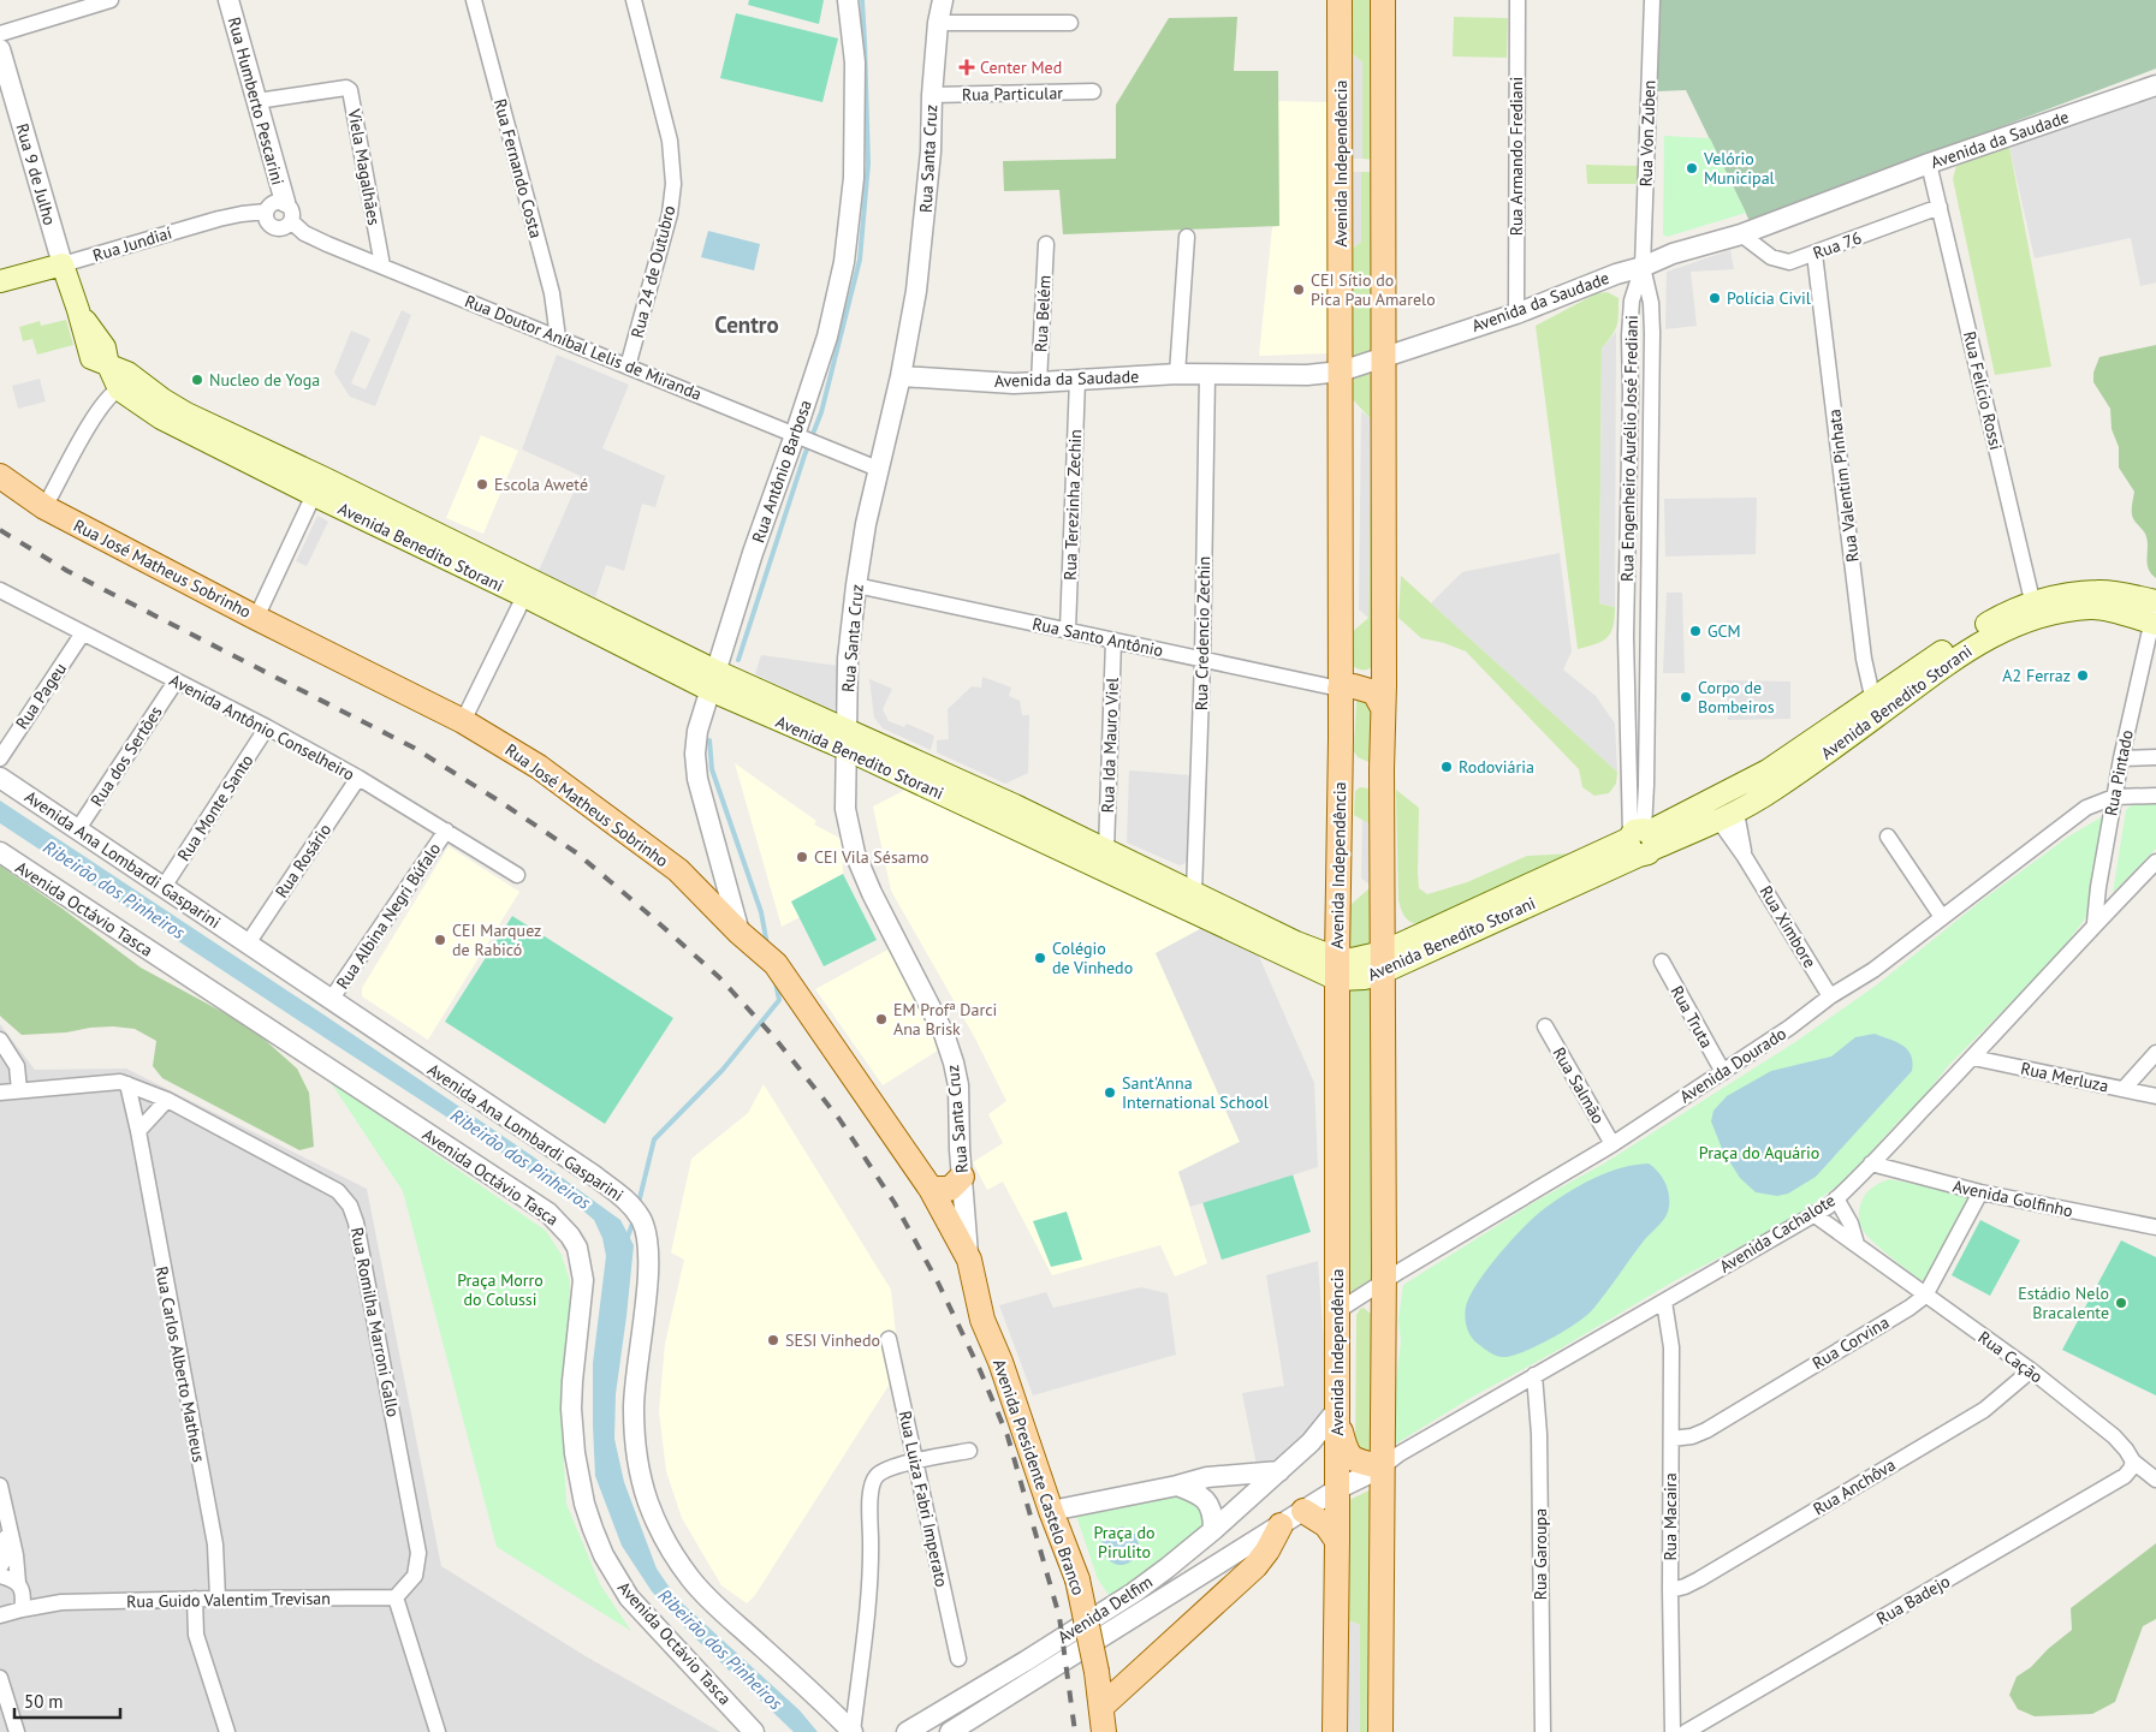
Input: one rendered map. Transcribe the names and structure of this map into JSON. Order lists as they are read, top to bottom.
{
  "streets": {
    "main road": [
      "Avenida Independência",
      "Rua Jundiaí",
      "Avenida Benedito Storani",
      "Rua José Matheus Sobrinho",
      "Avenida Presidente Castelo Branco"
    ],
    "street": [
      "Rua Particular",
      "Rua Humberto Pescarini",
      "Rua Von Zuben",
      "Avenida da Saudade",
      "Rua Armando Frediani",
      "Rua Santa Cruz",
      "Viela Magalhães",
      "Rua Fernando Costa",
      "Rua 9 de Julho",
      "Rua 76",
      "Rua 24 de Outubro",
      "Rua Belém",
      "Rua Doutor Aníbal Lelis de Miranda",
      "Rua Felício Rossi",
      "Rua Engenheiro Aurélio José Frediani",
      "Rua Antônio Barbosa",
      "Rua Valentim Pinhata",
      "Rua Terezinha Zechin",
      "Rua Credencio Zechin",
      "Rua Santo Antônio",
      "Rua Pageu",
      "Avenida Antônio Conselheiro",
      "Rua Ida Mauro Viel",
      "Rua dos Sertões",
      "Rua Pintado",
      "Rua Monte Santo",
      "Avenida Ana Lombardi Gasparini",
      "Rua Rosário",
      "Avenida Octávio Tasca",
      "Rua Albina Negri Búfalo",
      "Rua Ximbore",
      "Rua Truta",
      "Avenida Dourado",
      "Rua Merluza",
      "Rua Salmão",
      "Avenida Golfinho",
      "Avenida Cachalote",
      "Rua Romilha Marroni Gallo",
      "Rua Corvina",
      "Rua Cação",
      "Rua Carlos Alberto Matheus",
      "Rua Anchôva",
      "Rua Luiza Fabri Imperato",
      "Rua Macaira",
      "Rua Garoupa",
      "Rua Guido Valentim Trevisan",
      "Rua Badejo",
      "Avenida Delfim"
    ]
  },
  "crossings": [
    ["Rua Particular", "Rua Santa Cruz"],
    ["Rua Humberto Pescarini", "Viela Magalhães"],
    ["Rua Humberto Pescarini", "Rua Jundiaí"],
    ["Rua Humberto Pescarini", "Rua Doutor Aníbal Lelis de Miranda"],
    ["Rua Von Zuben", "Avenida da Saudade"],
    ["Rua Von Zuben", "Rua Engenheiro Aurélio José Frediani"],
    ["Avenida da Saudade", "Rua Armando Frediani"],
    ["Avenida da Saudade", "Rua Santa Cruz"],
    ["Avenida da Saudade", "Avenida Independência"],
    ["Avenida da Saudade", "Rua 76"],
    ["Avenida da Saudade", "Rua Belém"],
    ["Avenida da Saudade", "Rua Felício Rossi"],
    ["Avenida da Saudade", "Rua Engenheiro Aurélio José Frediani"],
    ["Avenida da Saudade", "Rua Terezinha Zechin"],
    ["Avenida da Saudade", "Rua Credencio Zechin"],
    ["Rua Santa Cruz", "Rua Doutor Aníbal Lelis de Miranda"],
    ["Rua Santa Cruz", "Avenida Benedito Storani"],
    ["Rua Santa Cruz", "Rua José Matheus Sobrinho"],
    ["Rua Santa Cruz", "Rua Santo Antônio"],
    ["Rua Santa Cruz", "Avenida Presidente Castelo Branco"],
    ["Avenida Independência", "Avenida Benedito Storani"],
    ["Avenida Independência", "Rua Santo Antônio"],
    ["Avenida Independência", "Avenida Dourado"],
    ["Avenida Independência", "Avenida Delfim"],
    ["Viela Magalhães", "Rua Doutor Aníbal Lelis de Miranda"],
    ["Rua Fernando Costa", "Rua Doutor Aníbal Lelis de Miranda"],
    ["Rua 9 de Julho", "Rua Jundiaí"],
    ["Rua 9 de Julho", "Avenida Benedito Storani"],
    ["Rua Jundiaí", "Rua Doutor Aníbal Lelis de Miranda"],
    ["Rua Jundiaí", "Avenida Benedito Storani"],
    ["Rua 76", "Rua Felício Rossi"],
    ["Rua 76", "Rua Valentim Pinhata"],
    ["Rua 24 de Outubro", "Rua Doutor Aníbal Lelis de Miranda"],
    ["Rua Doutor Aníbal Lelis de Miranda", "Rua Antônio Barbosa"],
    ["Rua Felício Rossi", "Avenida Benedito Storani"],
    ["Rua Engenheiro Aurélio José Frediani", "Avenida Benedito Storani"],
    ["Rua Antônio Barbosa", "Avenida Benedito Storani"],
    ["Rua Antônio Barbosa", "Rua José Matheus Sobrinho"],
    ["Rua Valentim Pinhata", "Avenida Benedito Storani"],
    ["Rua Terezinha Zechin", "Rua Santo Antônio"],
    ["Avenida Benedito Storani", "Rua Credencio Zechin"],
    ["Avenida Benedito Storani", "Rua Ida Mauro Viel"],
    ["Avenida Benedito Storani", "Rua Pintado"],
    ["Avenida Benedito Storani", "Rua Ximbore"],
    ["Rua José Matheus Sobrinho", "Avenida Presidente Castelo Branco"],
    ["Rua Credencio Zechin", "Rua Santo Antônio"],
    ["Rua Santo Antônio", "Rua Ida Mauro Viel"],
    ["Rua Pageu", "Avenida Antônio Conselheiro"],
    ["Avenida Antônio Conselheiro", "Rua dos Sertões"],
    ["Avenida Antônio Conselheiro", "Rua Monte Santo"],
    ["Avenida Antônio Conselheiro", "Rua Rosário"],
    ["Avenida Antônio Conselheiro", "Rua Albina Negri Búfalo"],
    ["Rua dos Sertões", "Avenida Ana Lombardi Gasparini"],
    ["Rua Pintado", "Avenida Dourado"],
    ["Rua Pintado", "Avenida Cachalote"],
    ["Rua Monte Santo", "Avenida Ana Lombardi Gasparini"],
    ["Avenida Ana Lombardi Gasparini", "Rua Rosário"],
    ["Avenida Ana Lombardi Gasparini", "Rua Albina Negri Búfalo"],
    ["Rua Ximbore", "Avenida Dourado"],
    ["Rua Truta", "Avenida Dourado"],
    ["Avenida Dourado", "Rua Salmão"],
    ["Rua Merluza", "Avenida Cachalote"],
    ["Avenida Golfinho", "Avenida Cachalote"],
    ["Avenida Golfinho", "Rua Corvina"],
    ["Avenida Cachalote", "Rua Cação"],
    ["Avenida Cachalote", "Rua Macaira"],
    ["Avenida Cachalote", "Rua Garoupa"],
    ["Avenida Cachalote", "Avenida Delfim"],
    ["Rua Romilha Marroni Gallo", "Rua Carlos Alberto Matheus"],
    ["Rua Romilha Marroni Gallo", "Rua Guido Valentim Trevisan"],
    ["Rua Corvina", "Rua Cação"],
    ["Rua Corvina", "Rua Macaira"],
    ["Rua Cação", "Rua Anchôva"],
    ["Rua Cação", "Rua Badejo"],
    ["Rua Carlos Alberto Matheus", "Rua Guido Valentim Trevisan"],
    ["Rua Anchôva", "Rua Macaira"]
  ],
  "districts": ["Centro"],
  "water": ["Ribeirão dos Pinheiros"],
  "parks": ["Praça do Aquário", "Praça Morro do Colussi", "Praça do Pirulito"],
  "places": {
    "health": ["Center Med"],
    "other": [
      "Velório Municipal",
      "CEI Sítio do Pica Pau Amarelo",
      "Polícia Civil",
      "Nucleo de Yoga",
      "Escola Aweté",
      "GCM",
      "A2 Ferraz",
      "Corpo de Bombeiros",
      "Rodoviária",
      "CEI Vila Sésamo",
      "CEI Marquez de Rabicó",
      "Colégio de Vinhedo",
      "EM Profª Darci Ana Brisk",
      "Sant'Anna International School",
      "Estádio Nelo Bracalente",
      "SESI Vinhedo"
    ]
  },
  "scale_bar": "50 m"
}
